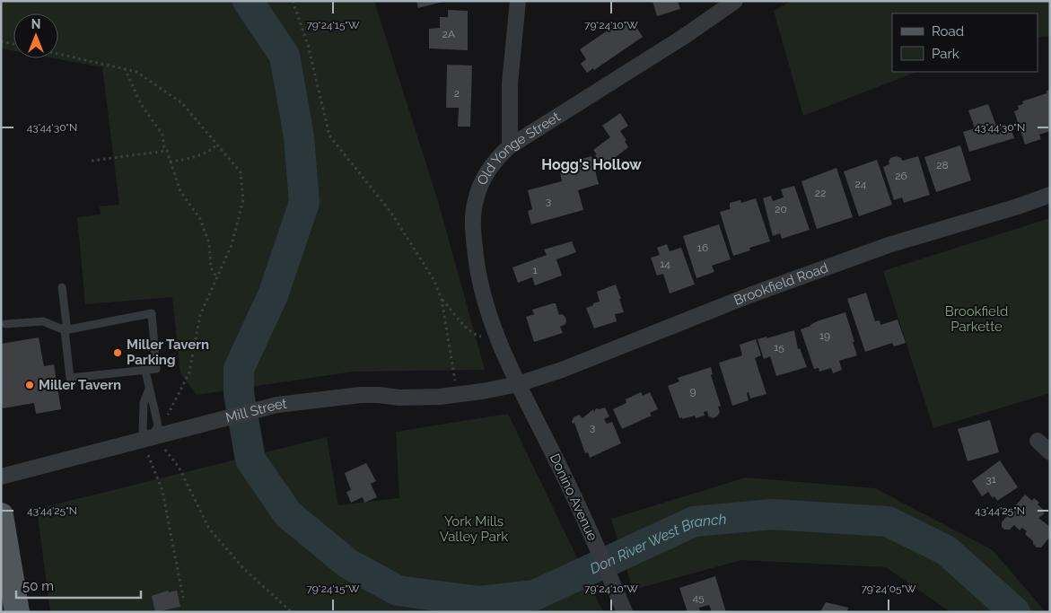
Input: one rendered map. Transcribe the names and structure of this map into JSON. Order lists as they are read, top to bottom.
{
  "streets": {
    "street": [
      "Old Yonge Street",
      "Brookfield Road",
      "Mill Street",
      "Donino Avenue"
    ]
  },
  "crossings": [
    ["Old Yonge Street", "Brookfield Road"],
    ["Old Yonge Street", "Mill Street"],
    ["Old Yonge Street", "Donino Avenue"],
    ["Brookfield Road", "Mill Street"],
    ["Brookfield Road", "Donino Avenue"],
    ["Mill Street", "Donino Avenue"]
  ],
  "districts": ["Hogg's Hollow"],
  "water": ["Don River West Branch"],
  "parks": ["Brookfield Parkette", "York Mills Valley Park"],
  "places": ["Miller Tavern Parking", "Miller Tavern"],
  "house_numbers": [
    "2A",
    "2",
    "28",
    "26",
    "24",
    "22",
    "3",
    "20",
    "16",
    "14",
    "1",
    "19",
    "15",
    "9",
    "3",
    "31",
    "45"
  ],
  "legend": ["Road", "Park"],
  "scale_bar": "50 m",
  "north": "top",
  "coordinates": [
    "79°24'15\"W",
    "79°24'10\"W",
    "43°44'30\"N",
    "43°44'25\"N",
    "79°24'05\"W"
  ]
}
